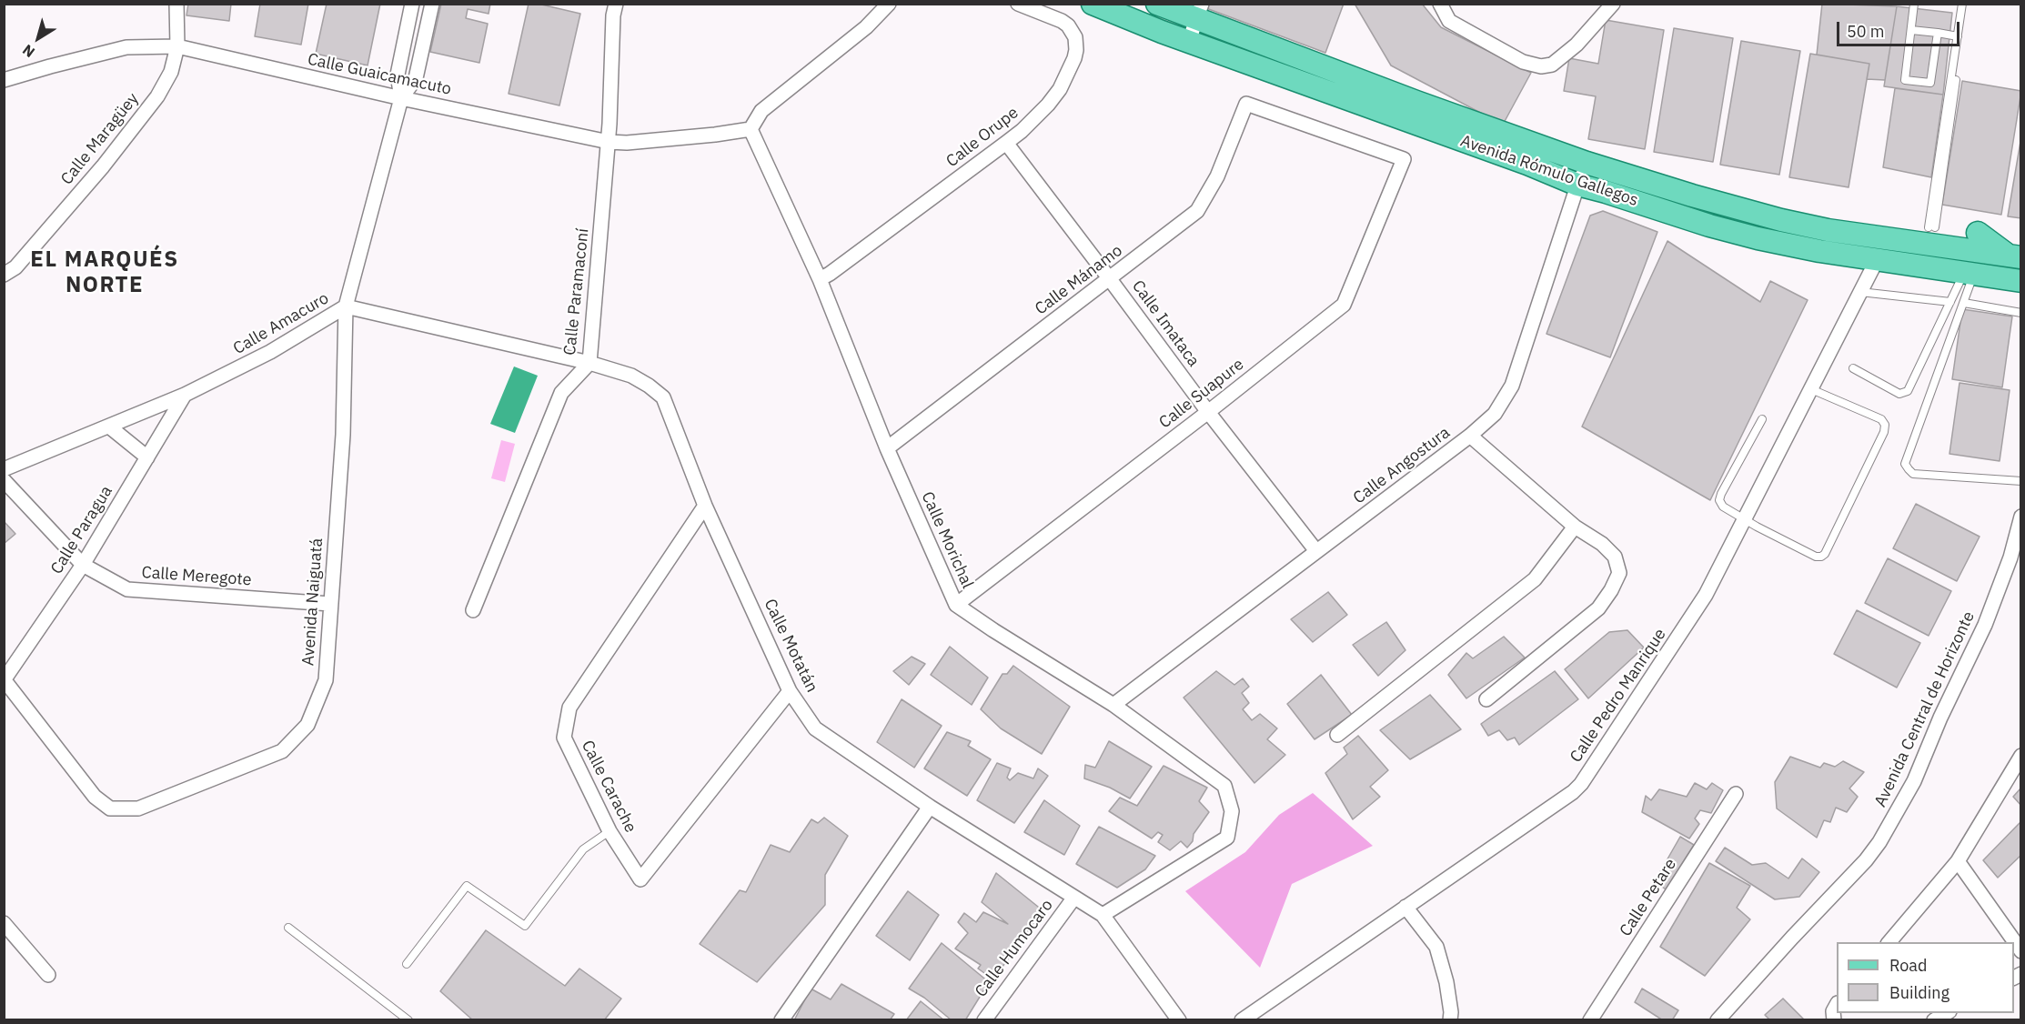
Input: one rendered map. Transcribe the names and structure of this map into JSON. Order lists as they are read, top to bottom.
{
  "streets": {
    "main road": ["Avenida Rómulo Gallegos"],
    "street": [
      "Calle Guaicamacuto",
      "Calle Orupe",
      "Calle Maragüey",
      "Calle Mánamo",
      "Calle Paramaconí",
      "Calle Amacuro",
      "Calle Imataca",
      "Calle Suapure",
      "Calle Angostura",
      "Calle Paragua",
      "Calle Morichal",
      "Calle Meregote",
      "Avenida Naiguatá",
      "Calle Motatán",
      "Calle Pedro Manrique",
      "Avenida Central de Horizonte",
      "Calle Carache",
      "Calle Petare",
      "Calle Humocaro"
    ]
  },
  "crossings": [
    ["Calle Guaicamacuto", "Calle Maragüey"],
    ["Calle Guaicamacuto", "Calle Paramaconí"],
    ["Calle Guaicamacuto", "Calle Morichal"],
    ["Calle Guaicamacuto", "Avenida Naiguatá"],
    ["Calle Orupe", "Calle Imataca"],
    ["Calle Orupe", "Calle Morichal"],
    ["Avenida Rómulo Gallegos", "Calle Angostura"],
    ["Avenida Rómulo Gallegos", "Calle Pedro Manrique"],
    ["Calle Mánamo", "Calle Imataca"],
    ["Calle Mánamo", "Calle Suapure"],
    ["Calle Mánamo", "Calle Morichal"],
    ["Calle Paramaconí", "Calle Amacuro"],
    ["Calle Paramaconí", "Calle Motatán"],
    ["Calle Amacuro", "Calle Paragua"],
    ["Calle Amacuro", "Avenida Naiguatá"],
    ["Calle Amacuro", "Calle Motatán"],
    ["Calle Imataca", "Calle Suapure"],
    ["Calle Imataca", "Calle Angostura"],
    ["Calle Suapure", "Calle Morichal"],
    ["Calle Angostura", "Calle Morichal"],
    ["Calle Paragua", "Calle Meregote"],
    ["Calle Paragua", "Avenida Naiguatá"],
    ["Calle Morichal", "Calle Motatán"],
    ["Calle Meregote", "Avenida Naiguatá"],
    ["Calle Motatán", "Calle Carache"],
    ["Calle Motatán", "Calle Humocaro"]
  ],
  "districts": ["EL MARQUÉS NORTE"],
  "legend": ["Road", "Building"],
  "scale_bar": "50 m",
  "north": "bottom left"
}
